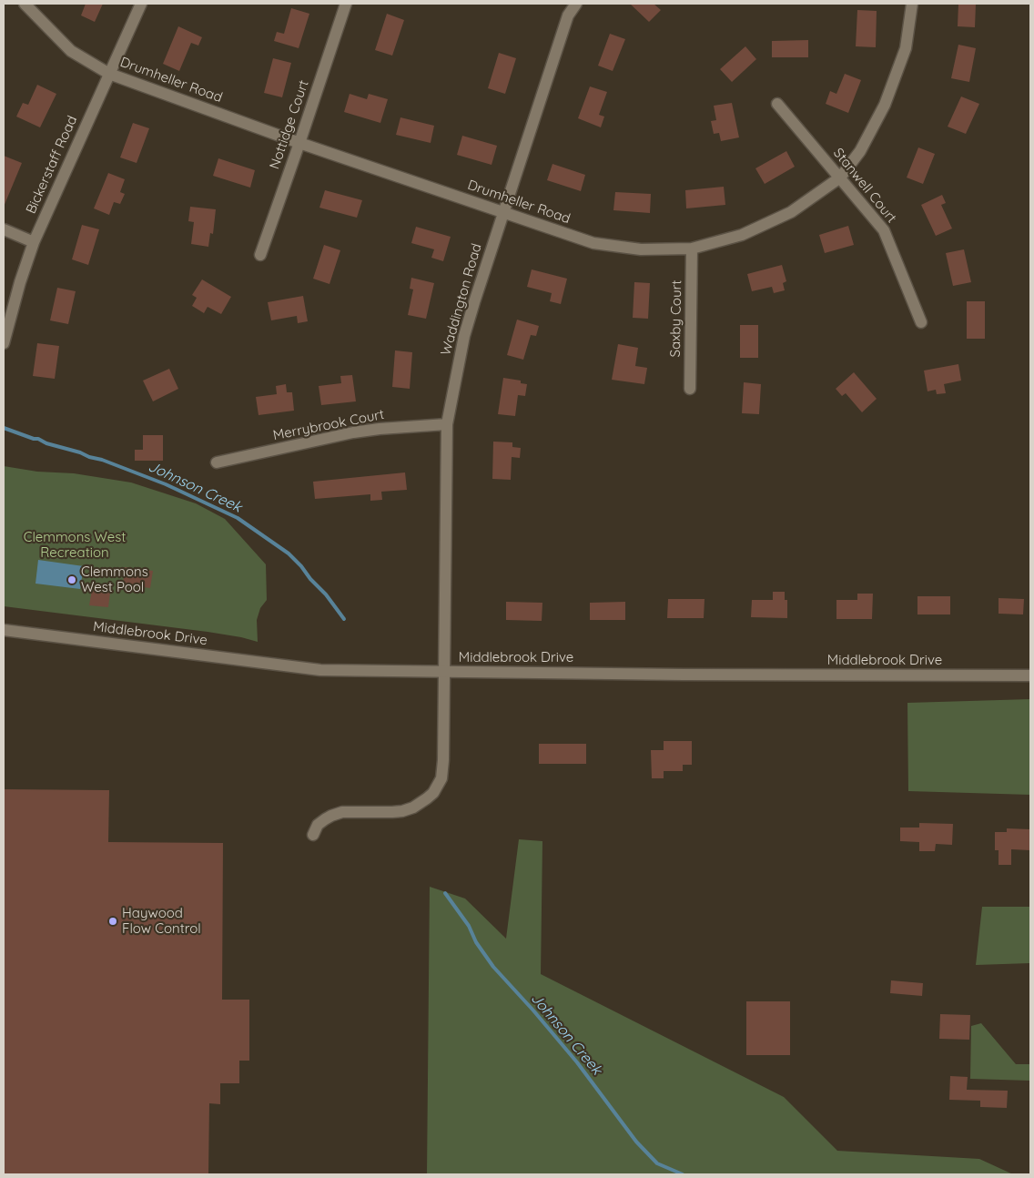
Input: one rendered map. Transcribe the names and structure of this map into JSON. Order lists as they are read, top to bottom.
{
  "streets": {
    "street": [
      "Drumheller Road",
      "Nottidge Court",
      "Bickerstaff Road",
      "Stanwell Court",
      "Waddington Road",
      "Saxby Court",
      "Merrybrook Court",
      "Middlebrook Drive"
    ]
  },
  "crossings": [
    ["Drumheller Road", "Nottidge Court"],
    ["Drumheller Road", "Bickerstaff Road"],
    ["Drumheller Road", "Stanwell Court"],
    ["Drumheller Road", "Waddington Road"],
    ["Drumheller Road", "Saxby Court"],
    ["Waddington Road", "Merrybrook Court"],
    ["Waddington Road", "Middlebrook Drive"]
  ],
  "water": ["Johnson Creek"],
  "parks": ["Clemmons West Recreation"],
  "places": ["Clemmons West Pool", "Haywood Flow Control"]
}
